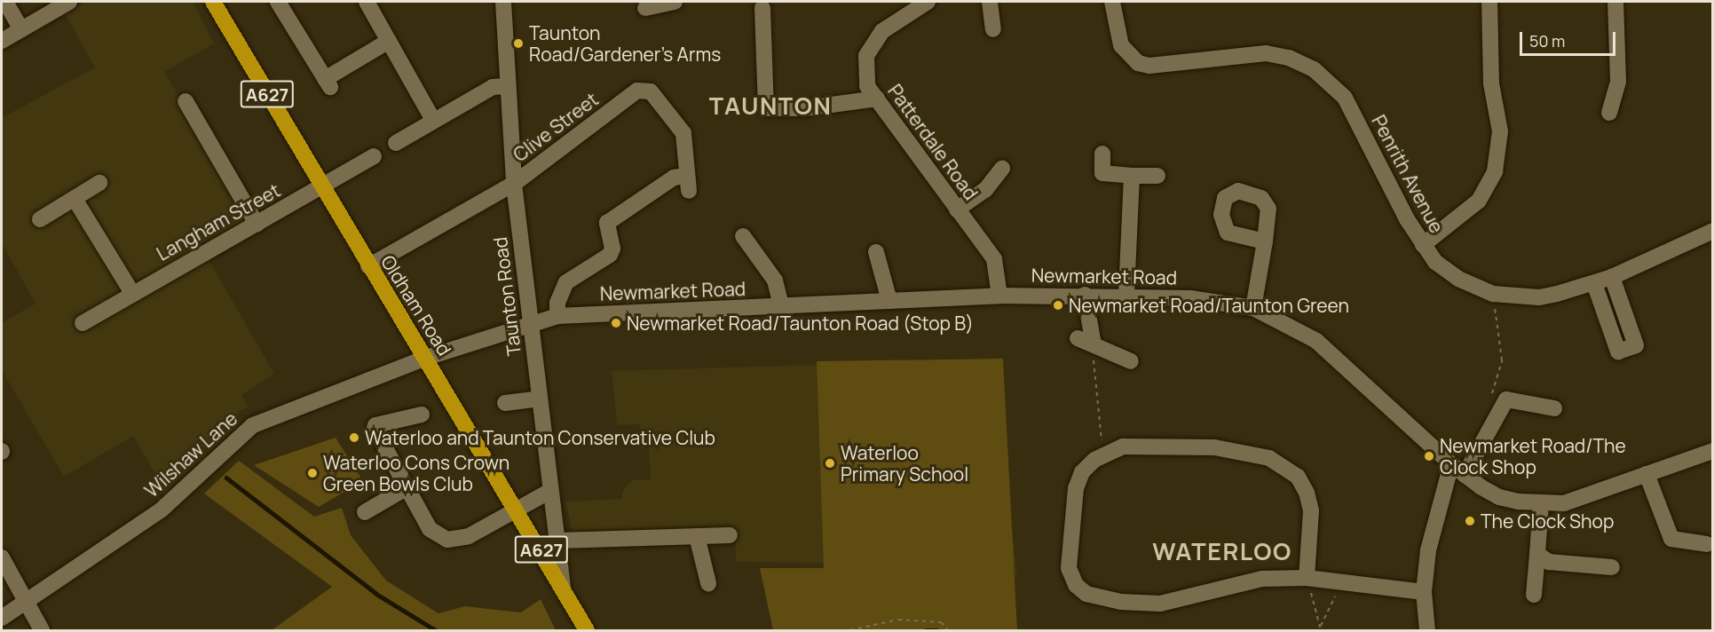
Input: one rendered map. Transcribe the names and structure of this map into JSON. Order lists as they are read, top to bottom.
{
  "streets": {
    "highway": ["A627", "Oldham Road"],
    "street": [
      "Clive Street",
      "Patterdale Road",
      "Penrith Avenue",
      "Langham Street",
      "Newmarket Road",
      "Taunton Road",
      "Wilshaw Lane"
    ]
  },
  "crossings": [
    ["Clive Street", "Newmarket Road"],
    ["Clive Street", "Taunton Road"],
    ["Clive Street", "Oldham Road"],
    ["Patterdale Road", "Newmarket Road"],
    ["Langham Street", "Oldham Road"],
    ["Newmarket Road", "Taunton Road"],
    ["Newmarket Road", "Oldham Road"],
    ["Newmarket Road", "Wilshaw Lane"],
    ["Taunton Road", "Oldham Road"],
    ["Oldham Road", "Wilshaw Lane"]
  ],
  "districts": ["TAUNTON", "WATERLOO"],
  "places": [
    "Taunton Road/Gardener's Arms",
    "Newmarket Road/Taunton Green",
    "Newmarket Road/Taunton Road (Stop B)",
    "Waterloo and Taunton Conservative Club",
    "Newmarket Road/The Clock Shop",
    "Waterloo Primary School",
    "Waterloo Cons Crown Green Bowls Club",
    "The Clock Shop"
  ],
  "scale_bar": "50 m"
}
